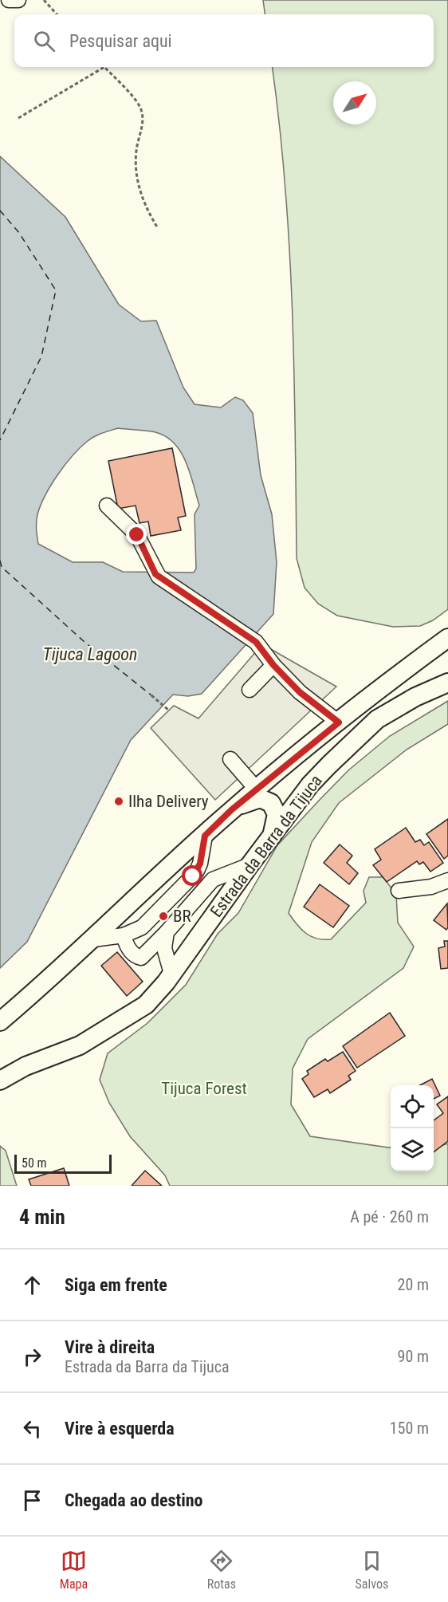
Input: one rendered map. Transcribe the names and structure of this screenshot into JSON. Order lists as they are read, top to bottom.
{
  "streets": {
    "main road": ["Estrada da Barra da Tijuca"]
  },
  "water": ["Tijuca Lagoon"],
  "parks": ["Tijuca Forest"],
  "places": ["Ilha Delivery", "BR"],
  "scale_bar": "50 m",
  "north": "top right",
  "page": {
    "search": "Pesquisar aqui",
    "scale": "50 m",
    "heading": ["4 min", "A pé · 260 m"],
    "list": [
      ["Siga em frente", "20 m"],
      ["Vire à direita", "Estrada da Barra da Tijuca", "90 m"],
      ["Vire à esquerda", "150 m"],
      "Chegada ao destino"
    ],
    "nav": ["Mapa", "Rotas", "Salvos"]
  }
}
